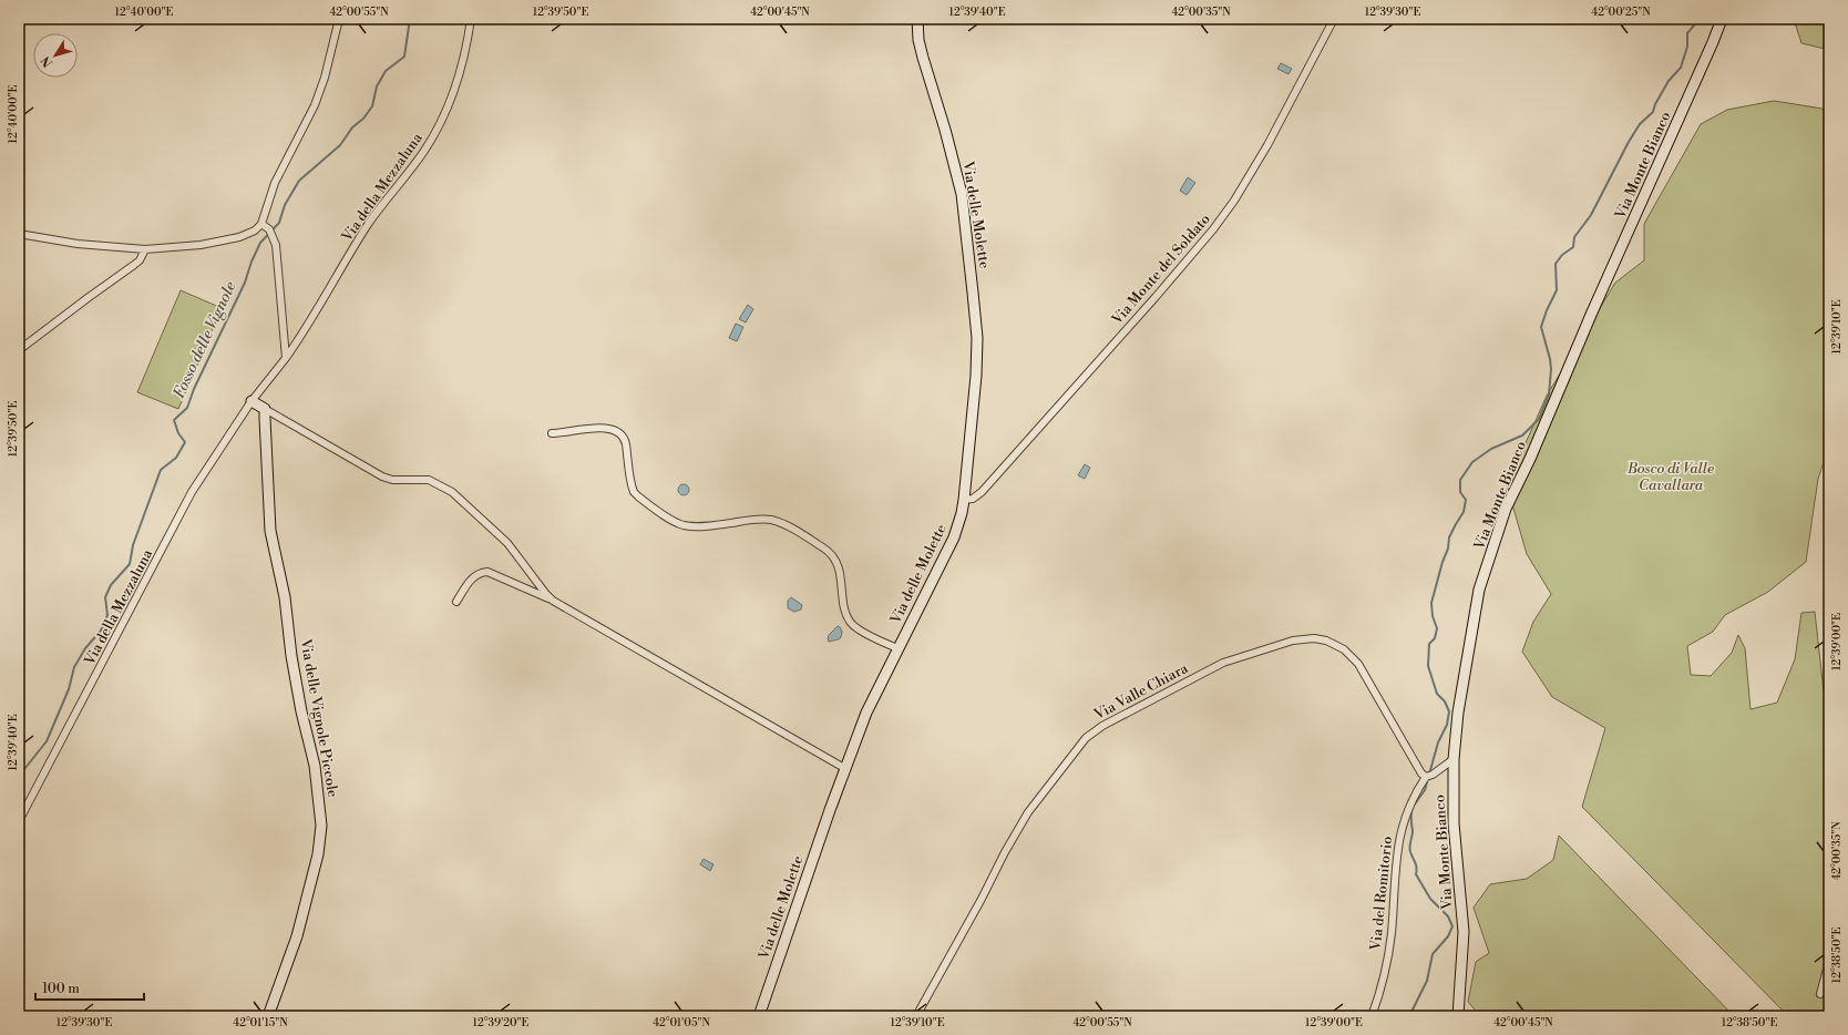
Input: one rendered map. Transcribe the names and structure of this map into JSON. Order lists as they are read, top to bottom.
{
  "streets": {
    "street": [
      "Via Monte Bianco",
      "Via della Mezzaluna",
      "Via delle Molette",
      "Via Monte del Soldato",
      "Via Valle Chiara",
      "Via delle Vignole Piccole",
      "Via del Romitorio"
    ]
  },
  "crossings": [
    ["Via delle Molette", "Via Monte del Soldato"],
    ["Via Valle Chiara", "Via del Romitorio"]
  ],
  "water": ["Fosso delle Vignole"],
  "parks": ["Bosco di Valle Cavallara"],
  "scale_bar": "100 m",
  "north": "bottom left",
  "coordinates": [
    "12°40'00\"E",
    "42°00'55\"N",
    "12°39'50\"E",
    "42°00'45\"N",
    "12°39'40\"E",
    "42°00'35\"N",
    "12°39'30\"E",
    "42°00'25\"N",
    "12°39'10\"E",
    "12°39'00\"E",
    "12°38'50\"E",
    "42°01'15\"N",
    "12°39'20\"E",
    "42°01'05\"N"
  ]
}
